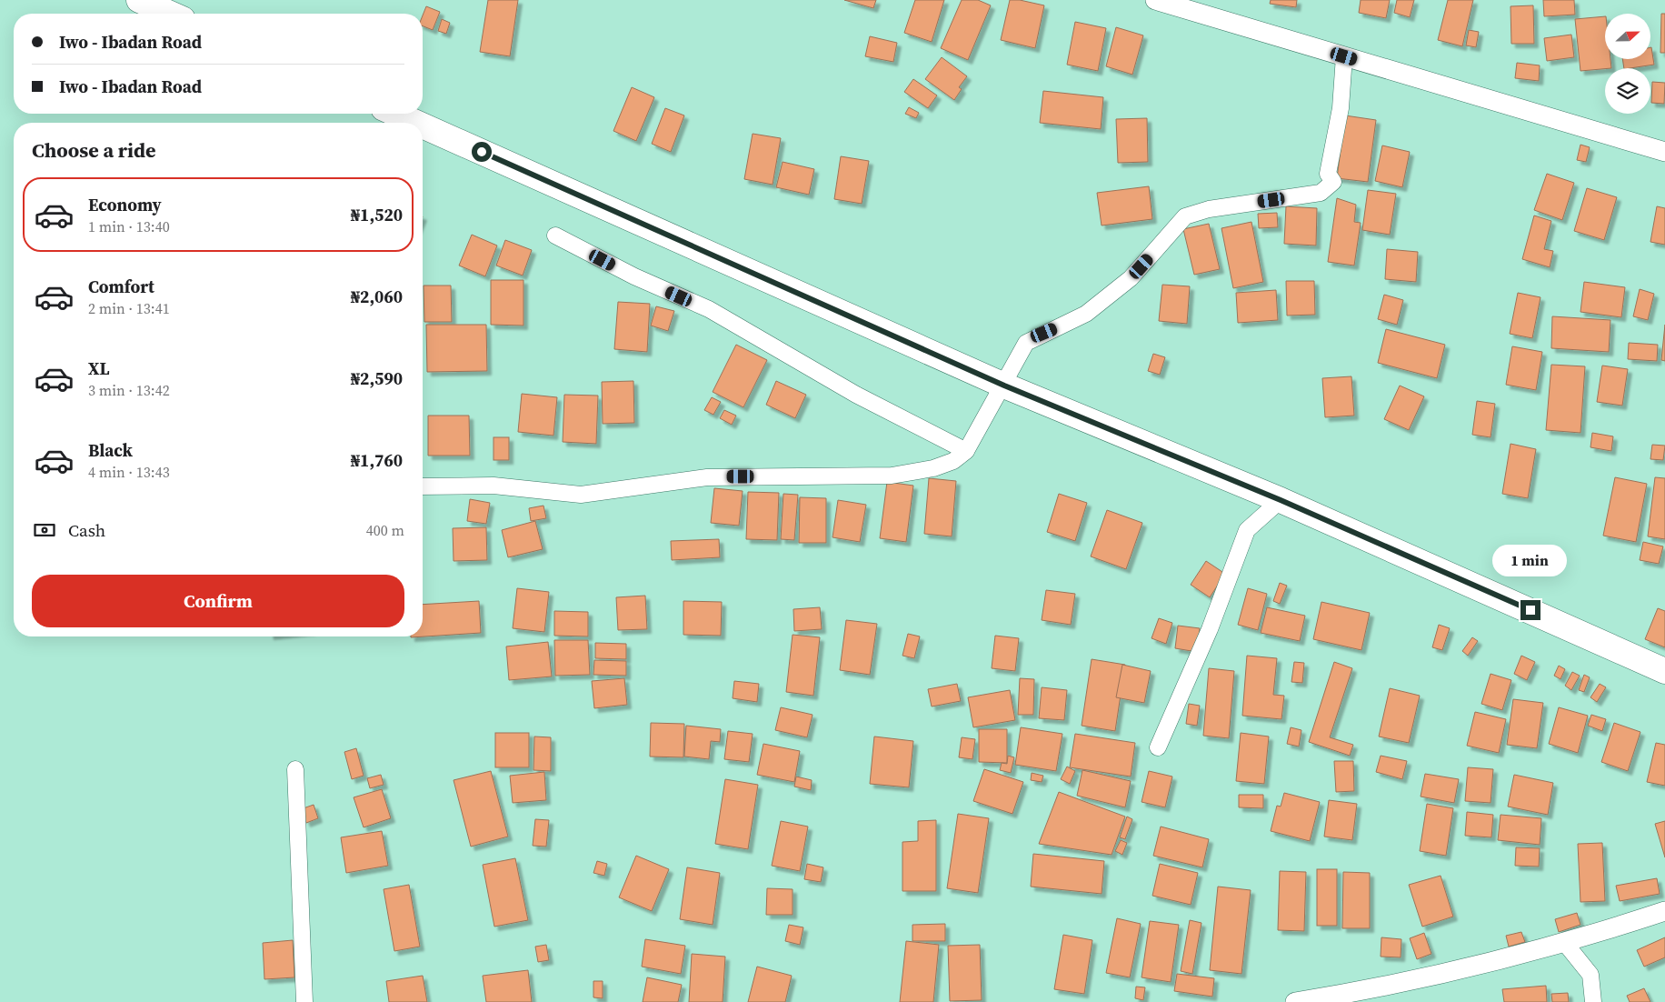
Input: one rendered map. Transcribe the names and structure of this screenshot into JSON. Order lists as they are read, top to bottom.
{
  "north": "right",
  "page": {
    "banner": ["Iwo - Ibadan Road", "Iwo - Ibadan Road"],
    "heading": "Choose a ride",
    "list": [
      {
        "name": "Economy",
        "note": "1 min · 13:40",
        "value": "₦1,520"
      },
      {
        "name": "Comfort",
        "note": "2 min · 13:41",
        "value": "₦2,060"
      },
      {
        "name": "XL",
        "note": "3 min · 13:42",
        "value": "₦2,590"
      },
      {
        "name": "Black",
        "note": "4 min · 13:43",
        "value": "₦1,760"
      }
    ],
    "pay": ["Cash", "400 m"],
    "bubble": "1 min",
    "buttons": "Confirm"
  }
}
